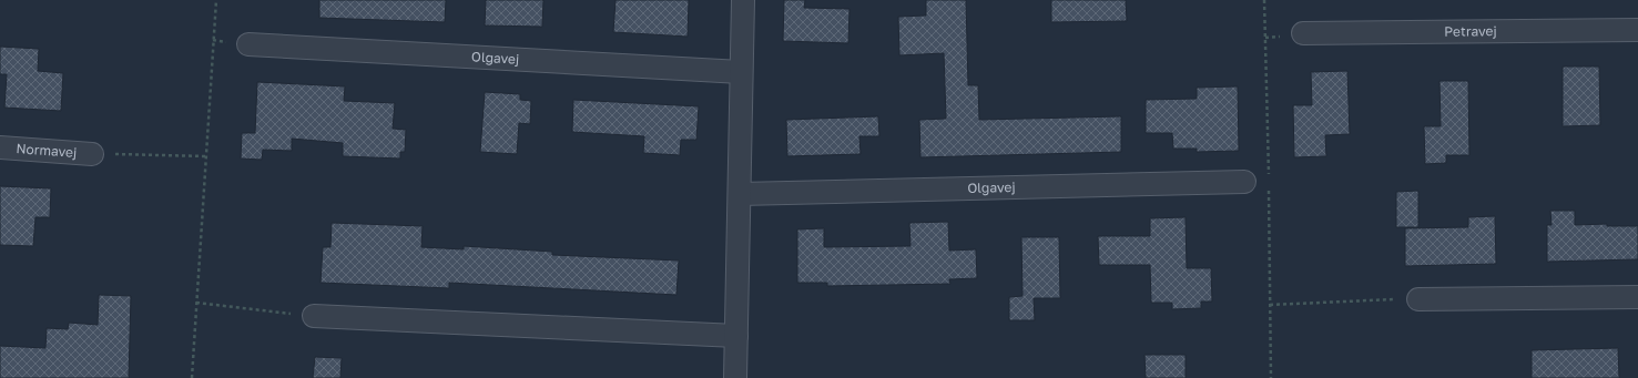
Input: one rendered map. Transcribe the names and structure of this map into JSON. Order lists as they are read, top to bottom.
{
  "streets": {
    "street": ["Petravej", "Olgavej", "Normavej"]
  }
}
